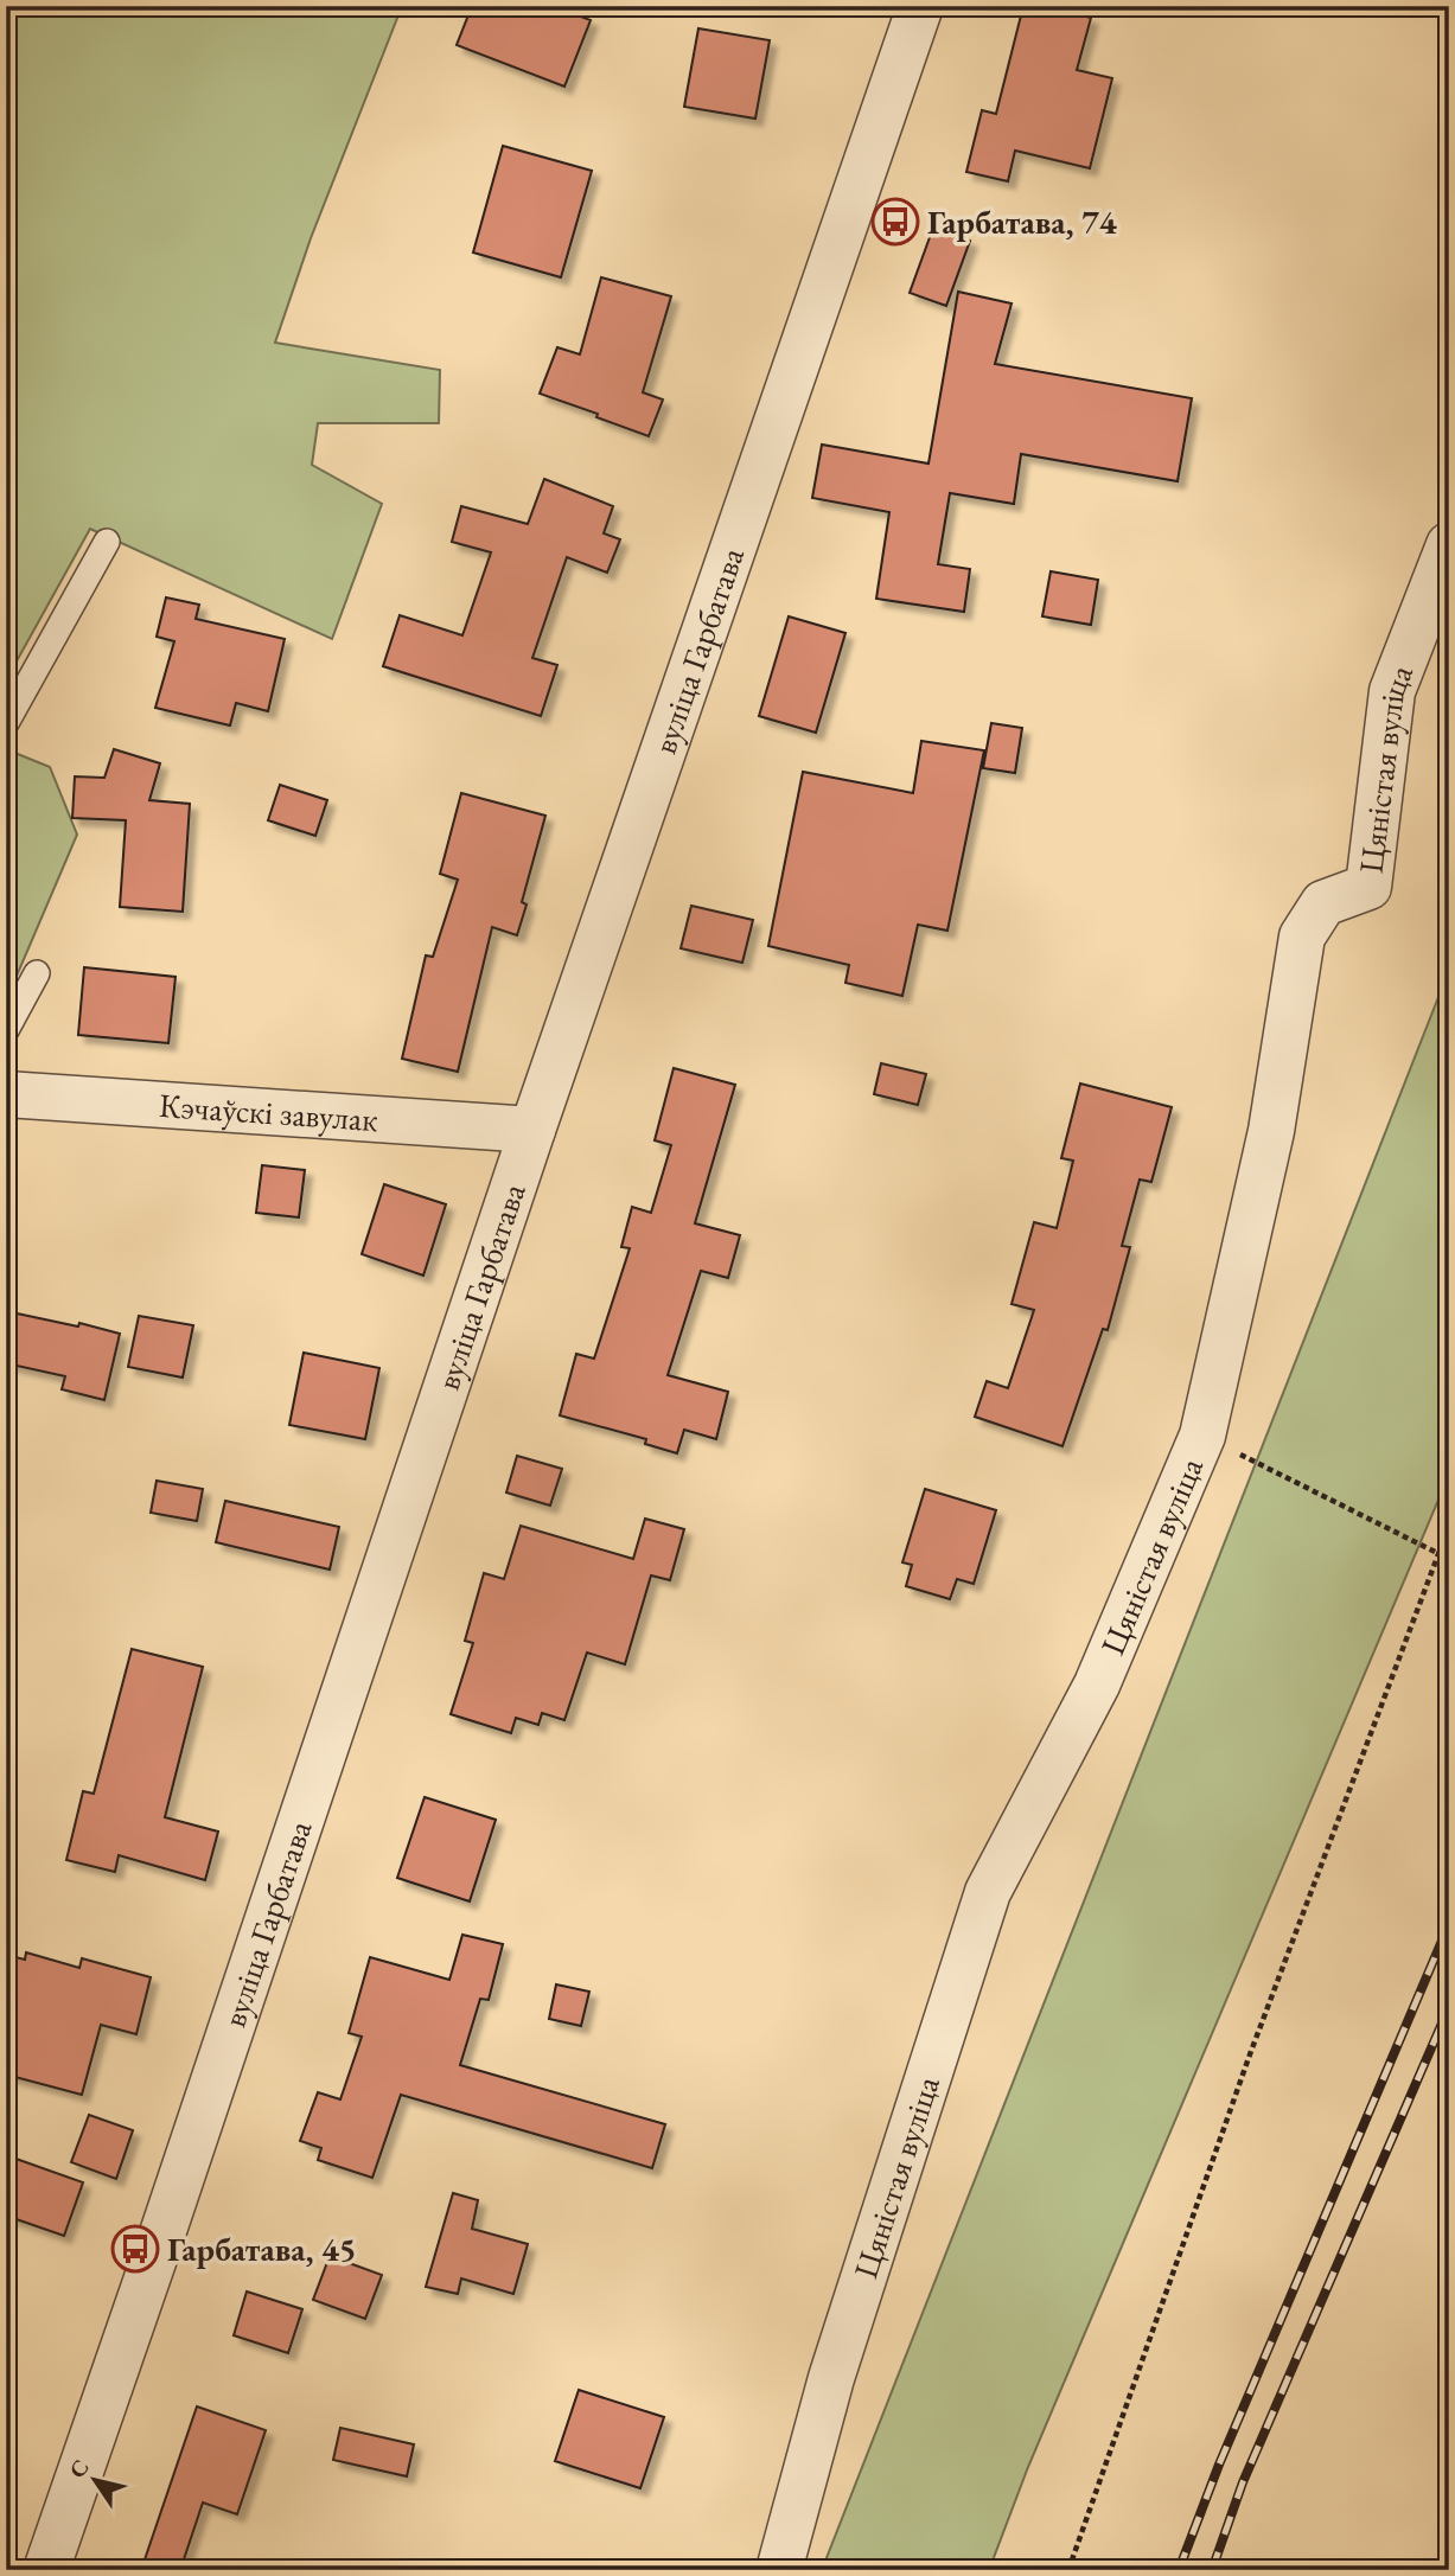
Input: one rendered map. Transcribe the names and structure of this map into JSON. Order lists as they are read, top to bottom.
{
  "streets": {
    "street": ["вуліца Гарбатава", "Цяністая вуліца", "Кэчаўскі завулак"]
  },
  "crossings": [
    ["вуліца Гарбатава", "Кэчаўскі завулак"]
  ],
  "places": {
    "bus stop": ["Гарбатава, 74", "Гарбатава, 45"]
  },
  "north": "top left"
}
